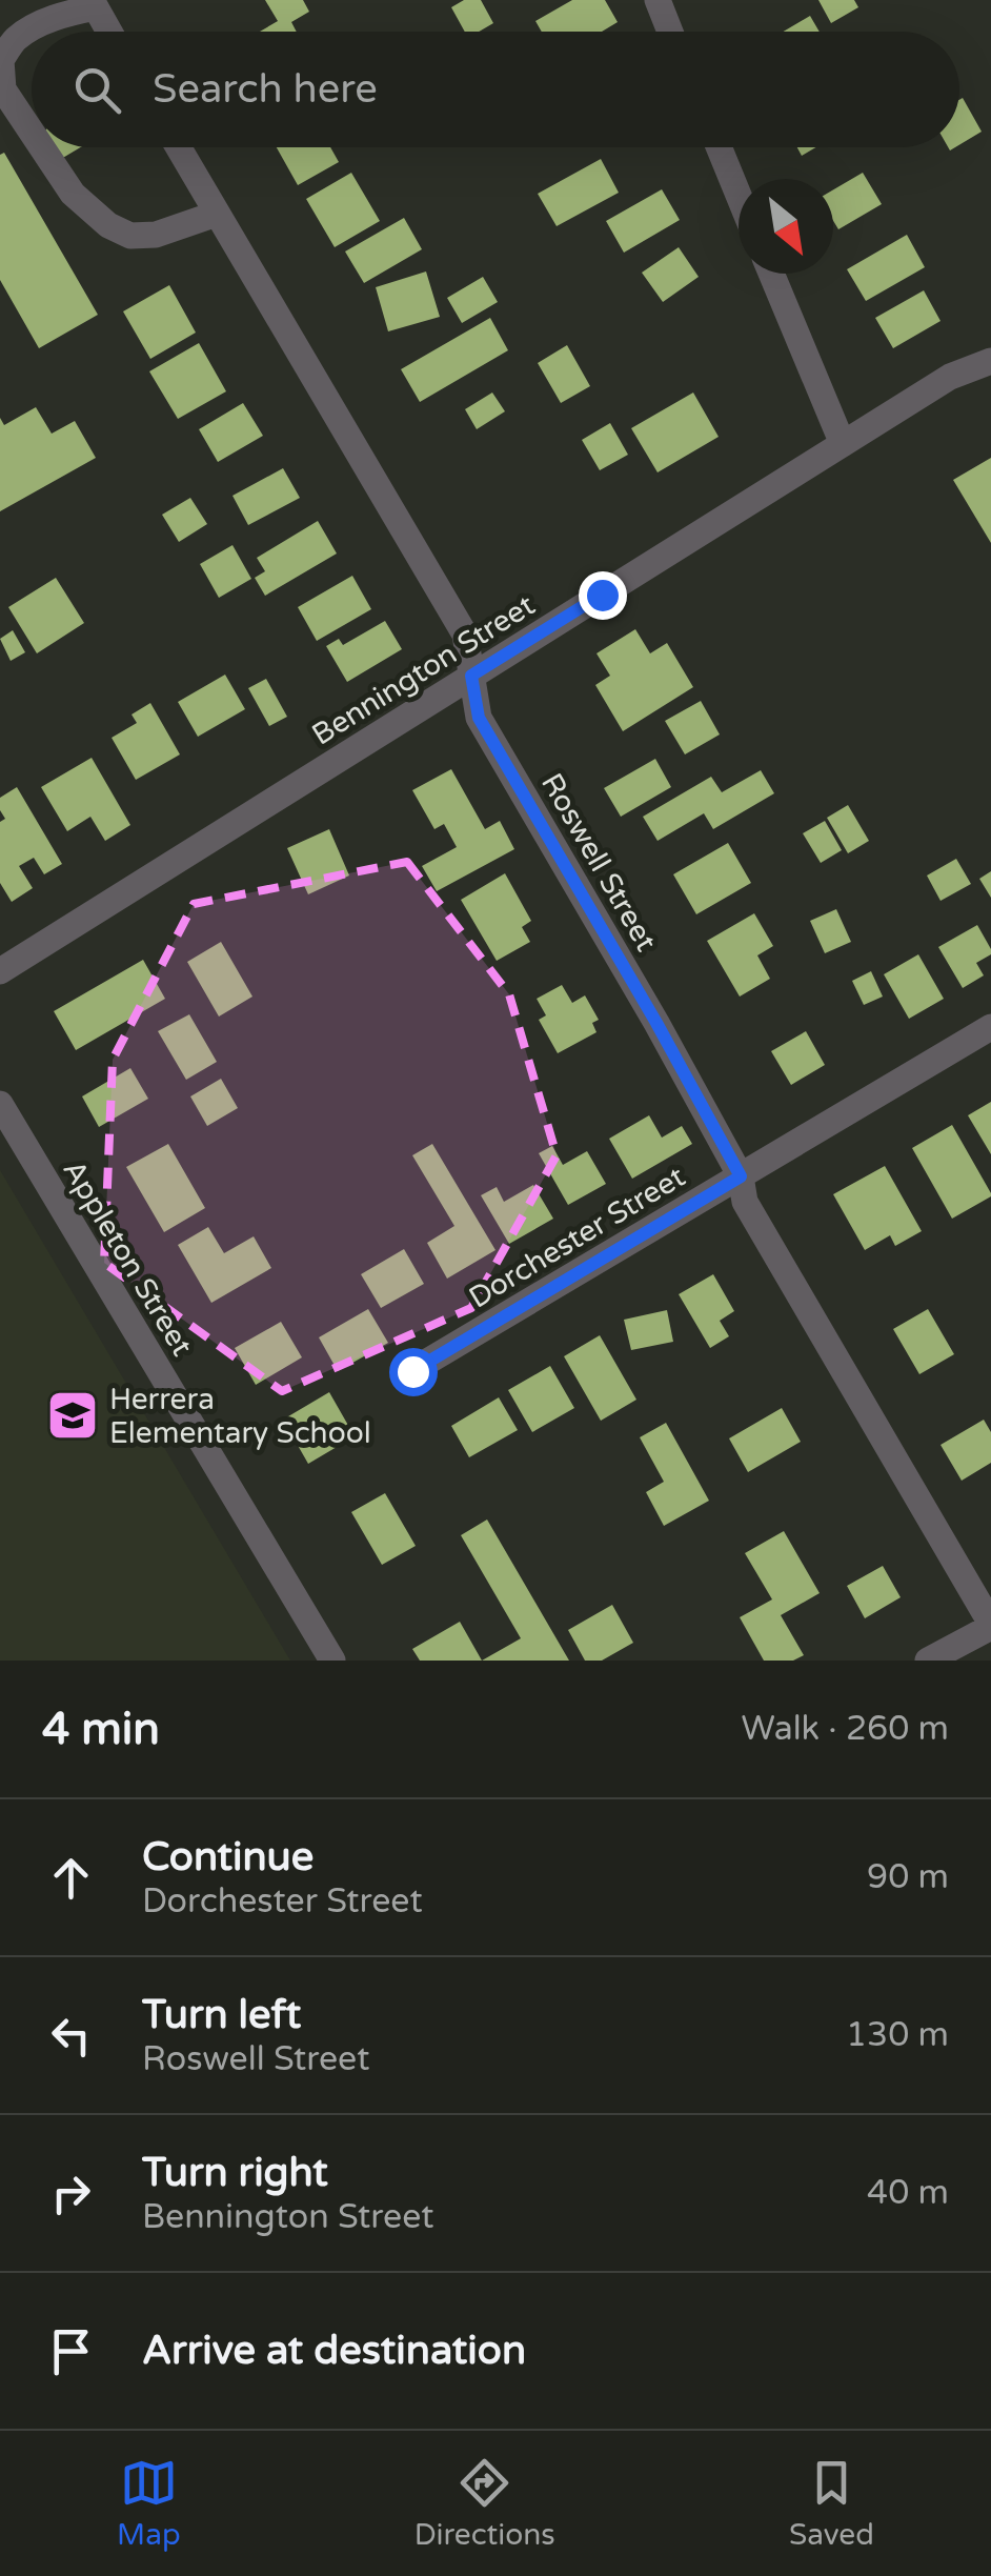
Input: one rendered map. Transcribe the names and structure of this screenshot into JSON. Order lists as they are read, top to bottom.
{
  "streets": {
    "street": [
      "Bennington Street",
      "Roswell Street",
      "Dorchester Street",
      "Appleton Street"
    ]
  },
  "crossings": [
    ["Bennington Street", "Roswell Street"],
    ["Roswell Street", "Dorchester Street"]
  ],
  "places": {
    "school or university": ["Herrera Elementary School"]
  },
  "north": "bottom right",
  "page": {
    "search": "Search here",
    "heading": ["4 min", "Walk · 260 m"],
    "list": [
      ["Continue", "Dorchester Street", "90 m"],
      ["Turn left", "Roswell Street", "130 m"],
      ["Turn right", "Bennington Street", "40 m"],
      "Arrive at destination"
    ],
    "nav": ["Map", "Directions", "Saved"]
  }
}
